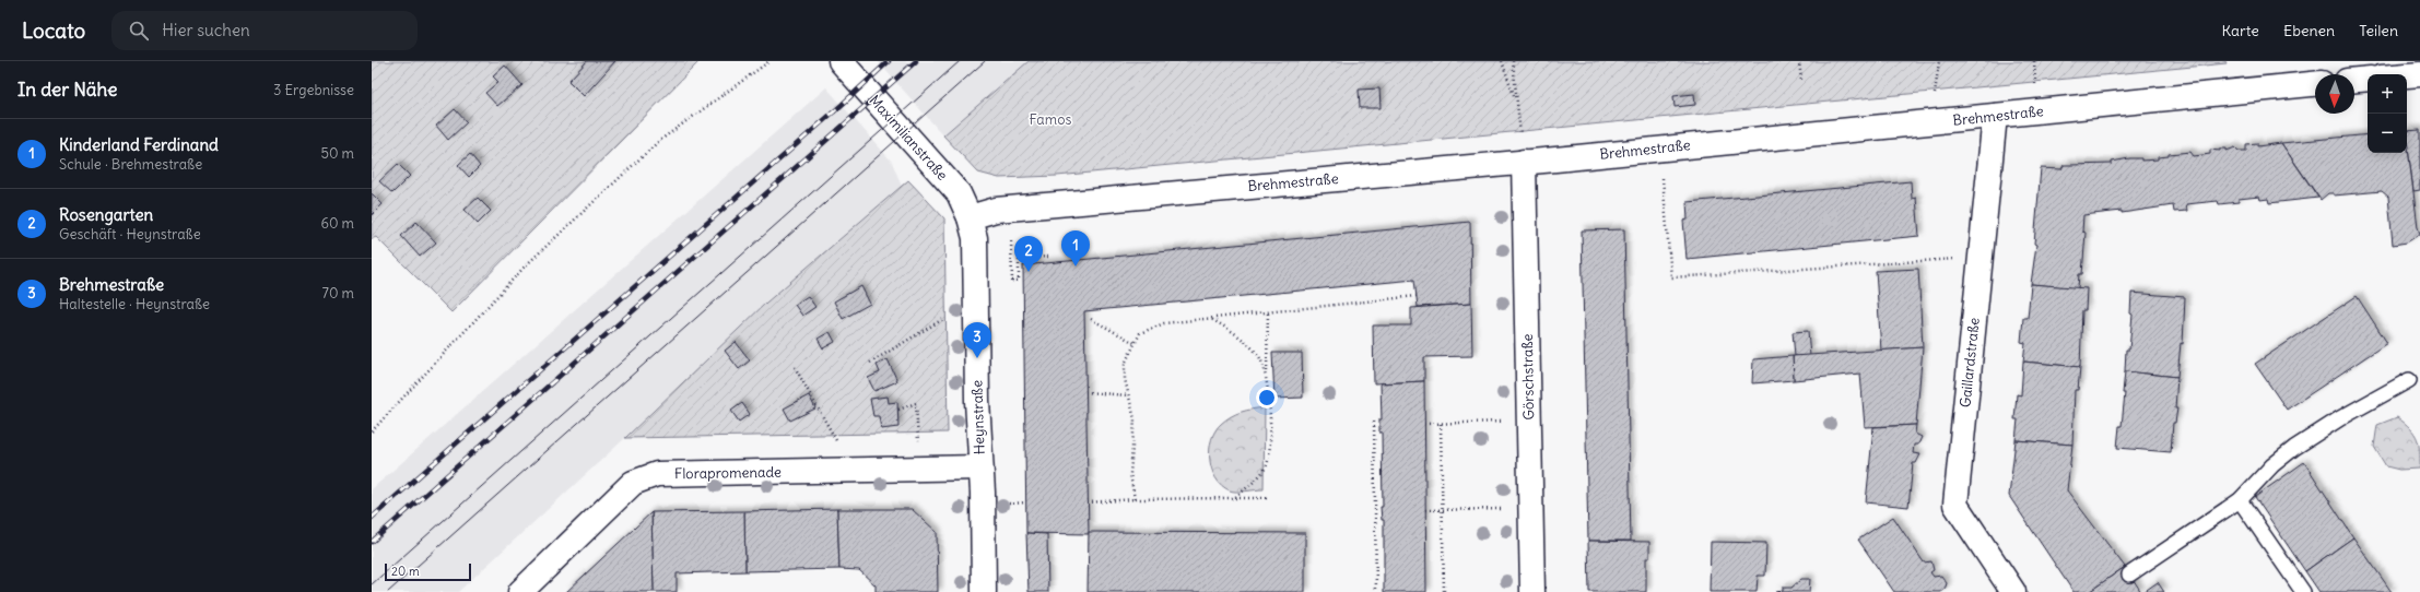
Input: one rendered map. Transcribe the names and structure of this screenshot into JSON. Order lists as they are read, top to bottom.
{
  "streets": {
    "street": [
      "Brehmestraße",
      "Maximilianstraße",
      "Gaillardstraße",
      "Görschstraße",
      "Heynstraße",
      "Florapromenade"
    ]
  },
  "crossings": [
    ["Brehmestraße", "Maximilianstraße"],
    ["Brehmestraße", "Gaillardstraße"],
    ["Brehmestraße", "Görschstraße"],
    ["Brehmestraße", "Heynstraße"],
    ["Maximilianstraße", "Heynstraße"],
    ["Heynstraße", "Florapromenade"]
  ],
  "parks": ["Famos"],
  "scale_bar": "20 m",
  "north": "bottom",
  "page": {
    "header": "Locato",
    "search": "Hier suchen",
    "nav": ["Karte", "Ebenen", "Teilen"],
    "heading": ["In der Nähe", "3 Ergebnisse"],
    "map_buttons": ["+", "−"],
    "list": [
      {
        "mark": "1",
        "name": "Kinderland Ferdinand",
        "note": "Schule · Brehmestraße",
        "value": "50 m"
      },
      {
        "mark": "2",
        "name": "Rosengarten",
        "note": "Geschäft · Heynstraße",
        "value": "60 m"
      },
      {
        "mark": "3",
        "name": "Brehmestraße",
        "note": "Haltestelle · Heynstraße",
        "value": "70 m"
      }
    ],
    "pins": ["1", "2", "3"],
    "scale": "20 m"
  }
}
